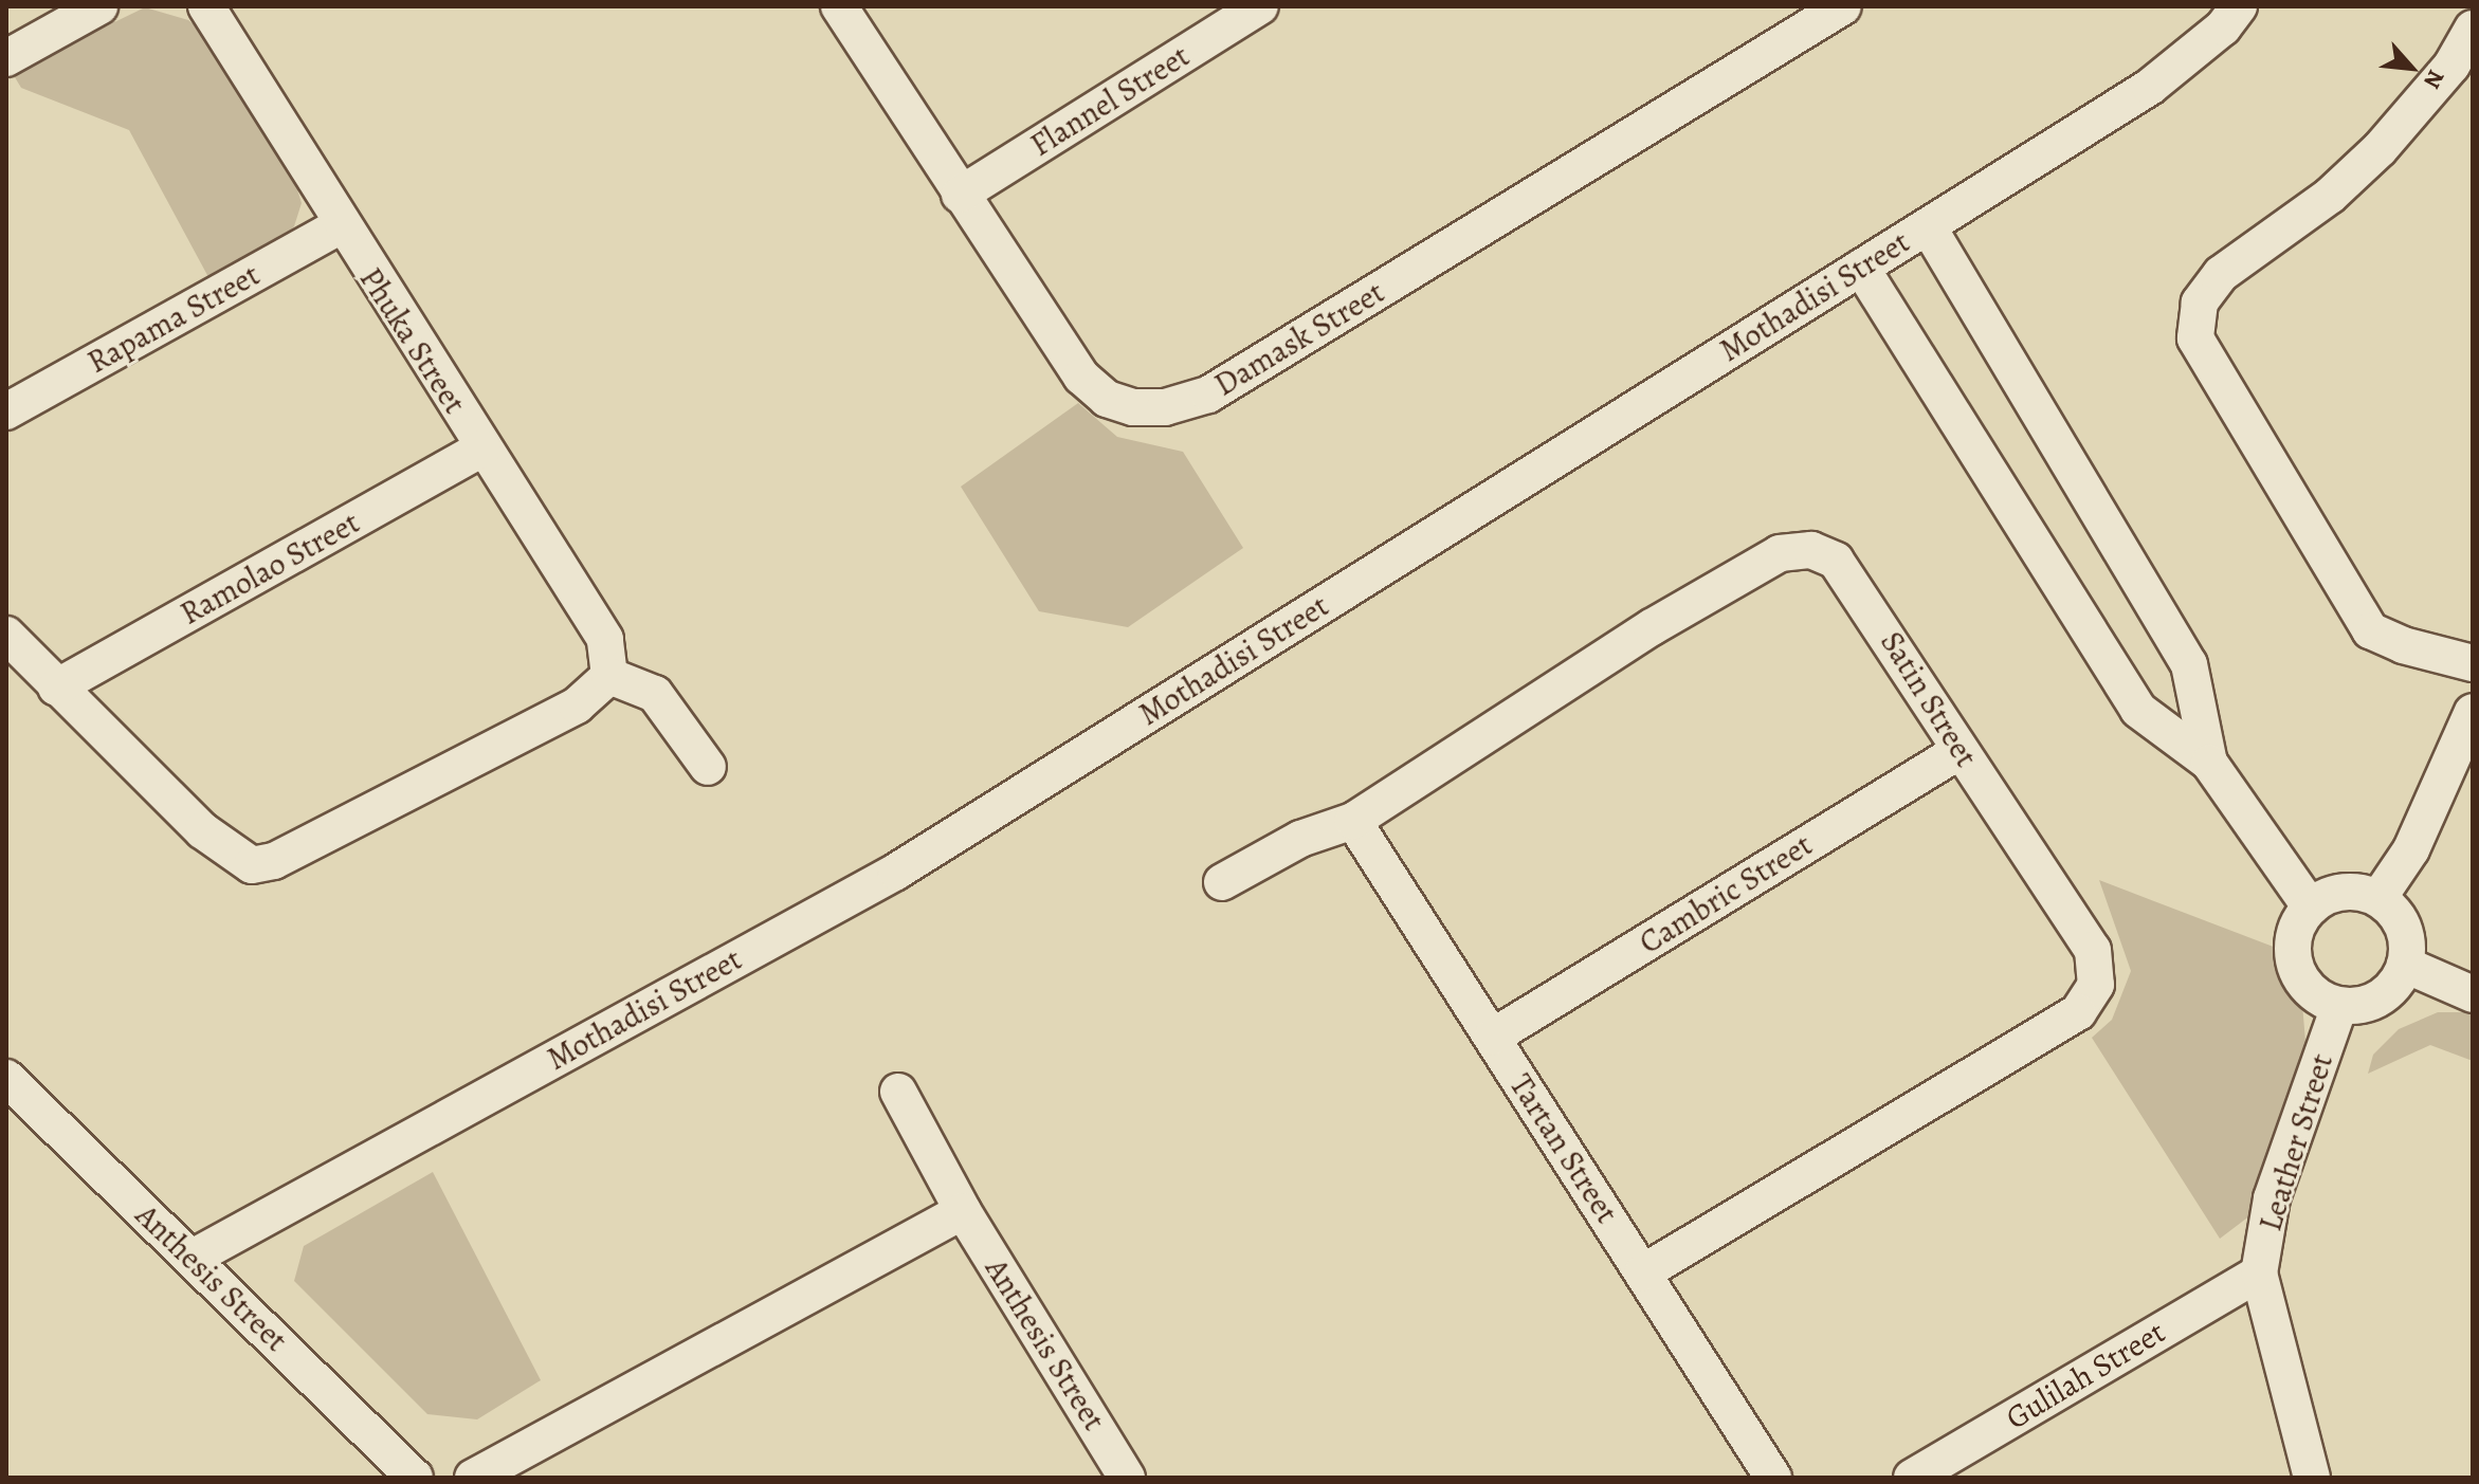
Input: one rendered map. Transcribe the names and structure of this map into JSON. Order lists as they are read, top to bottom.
{
  "streets": {
    "street": [
      "Flannel Street",
      "Mothadisi Street",
      "Rapama Street",
      "Damask Street",
      "Phuka Street",
      "Ramolao Street",
      "Satin Street",
      "Cambric Street",
      "Leather Street",
      "Tartan Street",
      "Anthesis Street",
      "Gulilah Street"
    ]
  },
  "crossings": [
    ["Flannel Street", "Damask Street"],
    ["Mothadisi Street", "Anthesis Street"],
    ["Rapama Street", "Phuka Street"],
    ["Phuka Street", "Ramolao Street"],
    ["Satin Street", "Cambric Street"],
    ["Satin Street", "Tartan Street"],
    ["Cambric Street", "Tartan Street"],
    ["Leather Street", "Gulilah Street"]
  ],
  "north": "bottom right"
}
